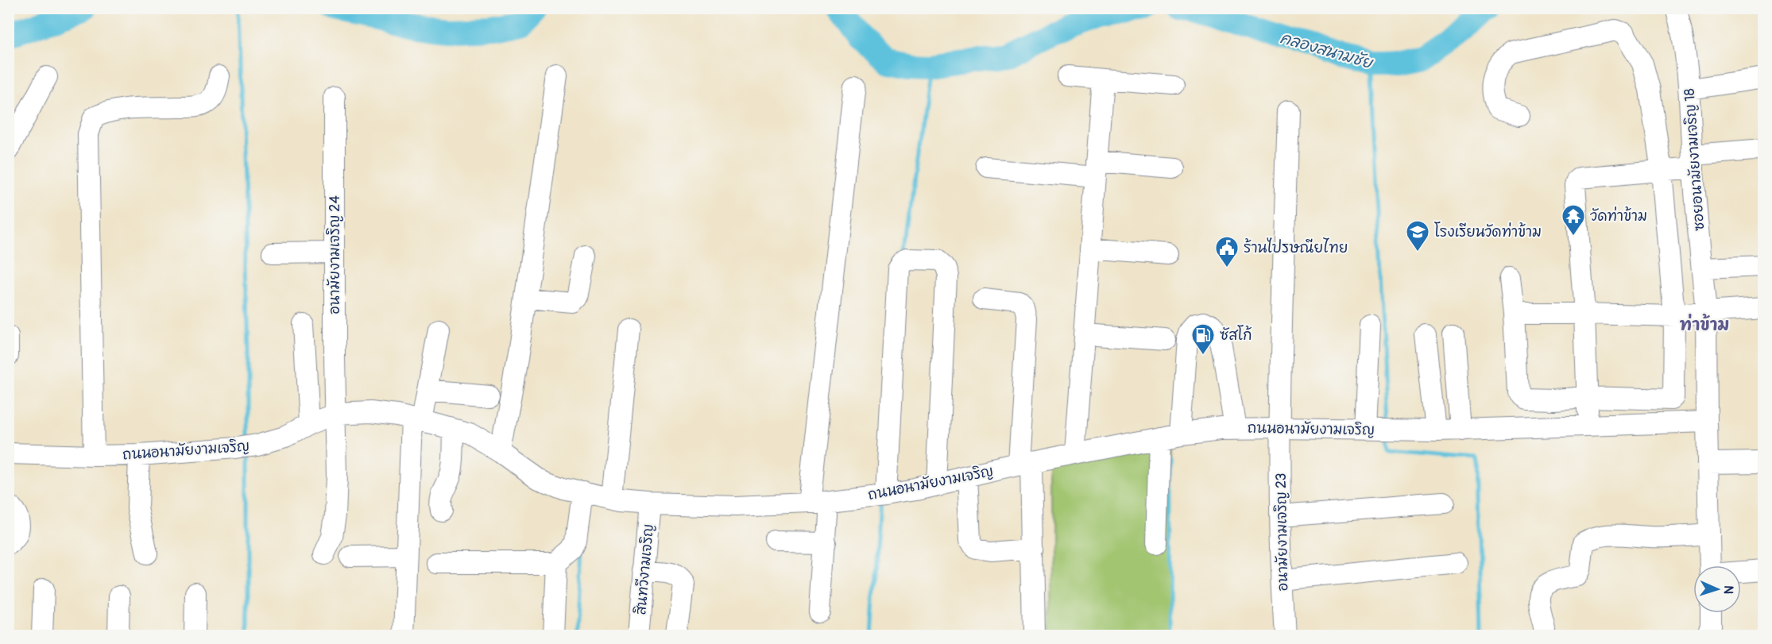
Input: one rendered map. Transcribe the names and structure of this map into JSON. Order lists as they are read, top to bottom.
{
  "streets": {
    "street": [
      "ซอยอนามัยงามเจริญ 18",
      "อนามัยงามเจริญ 24",
      "ถนนอนามัยงามเจริญ",
      "อนามัยงามเจริญ 23",
      "สินทวีงามเจริญ"
    ]
  },
  "crossings": [
    ["อนามัยงามเจริญ 24", "ถนนอนามัยงามเจริญ"],
    ["ถนนอนามัยงามเจริญ", "อนามัยงามเจริญ 23"],
    ["ถนนอนามัยงามเจริญ", "สินทวีงามเจริญ"]
  ],
  "districts": ["ท่าข้าม"],
  "water": ["คลองสนามชัย"],
  "places": {
    "temple": ["วัดท่าข้าม"],
    "school or university": ["โรงเรียนวัดท่าข้าม"],
    "public building": ["ร้านไปรษณียไทย"],
    "fuel station": ["ซัสโก้"]
  },
  "north": "right"
}
